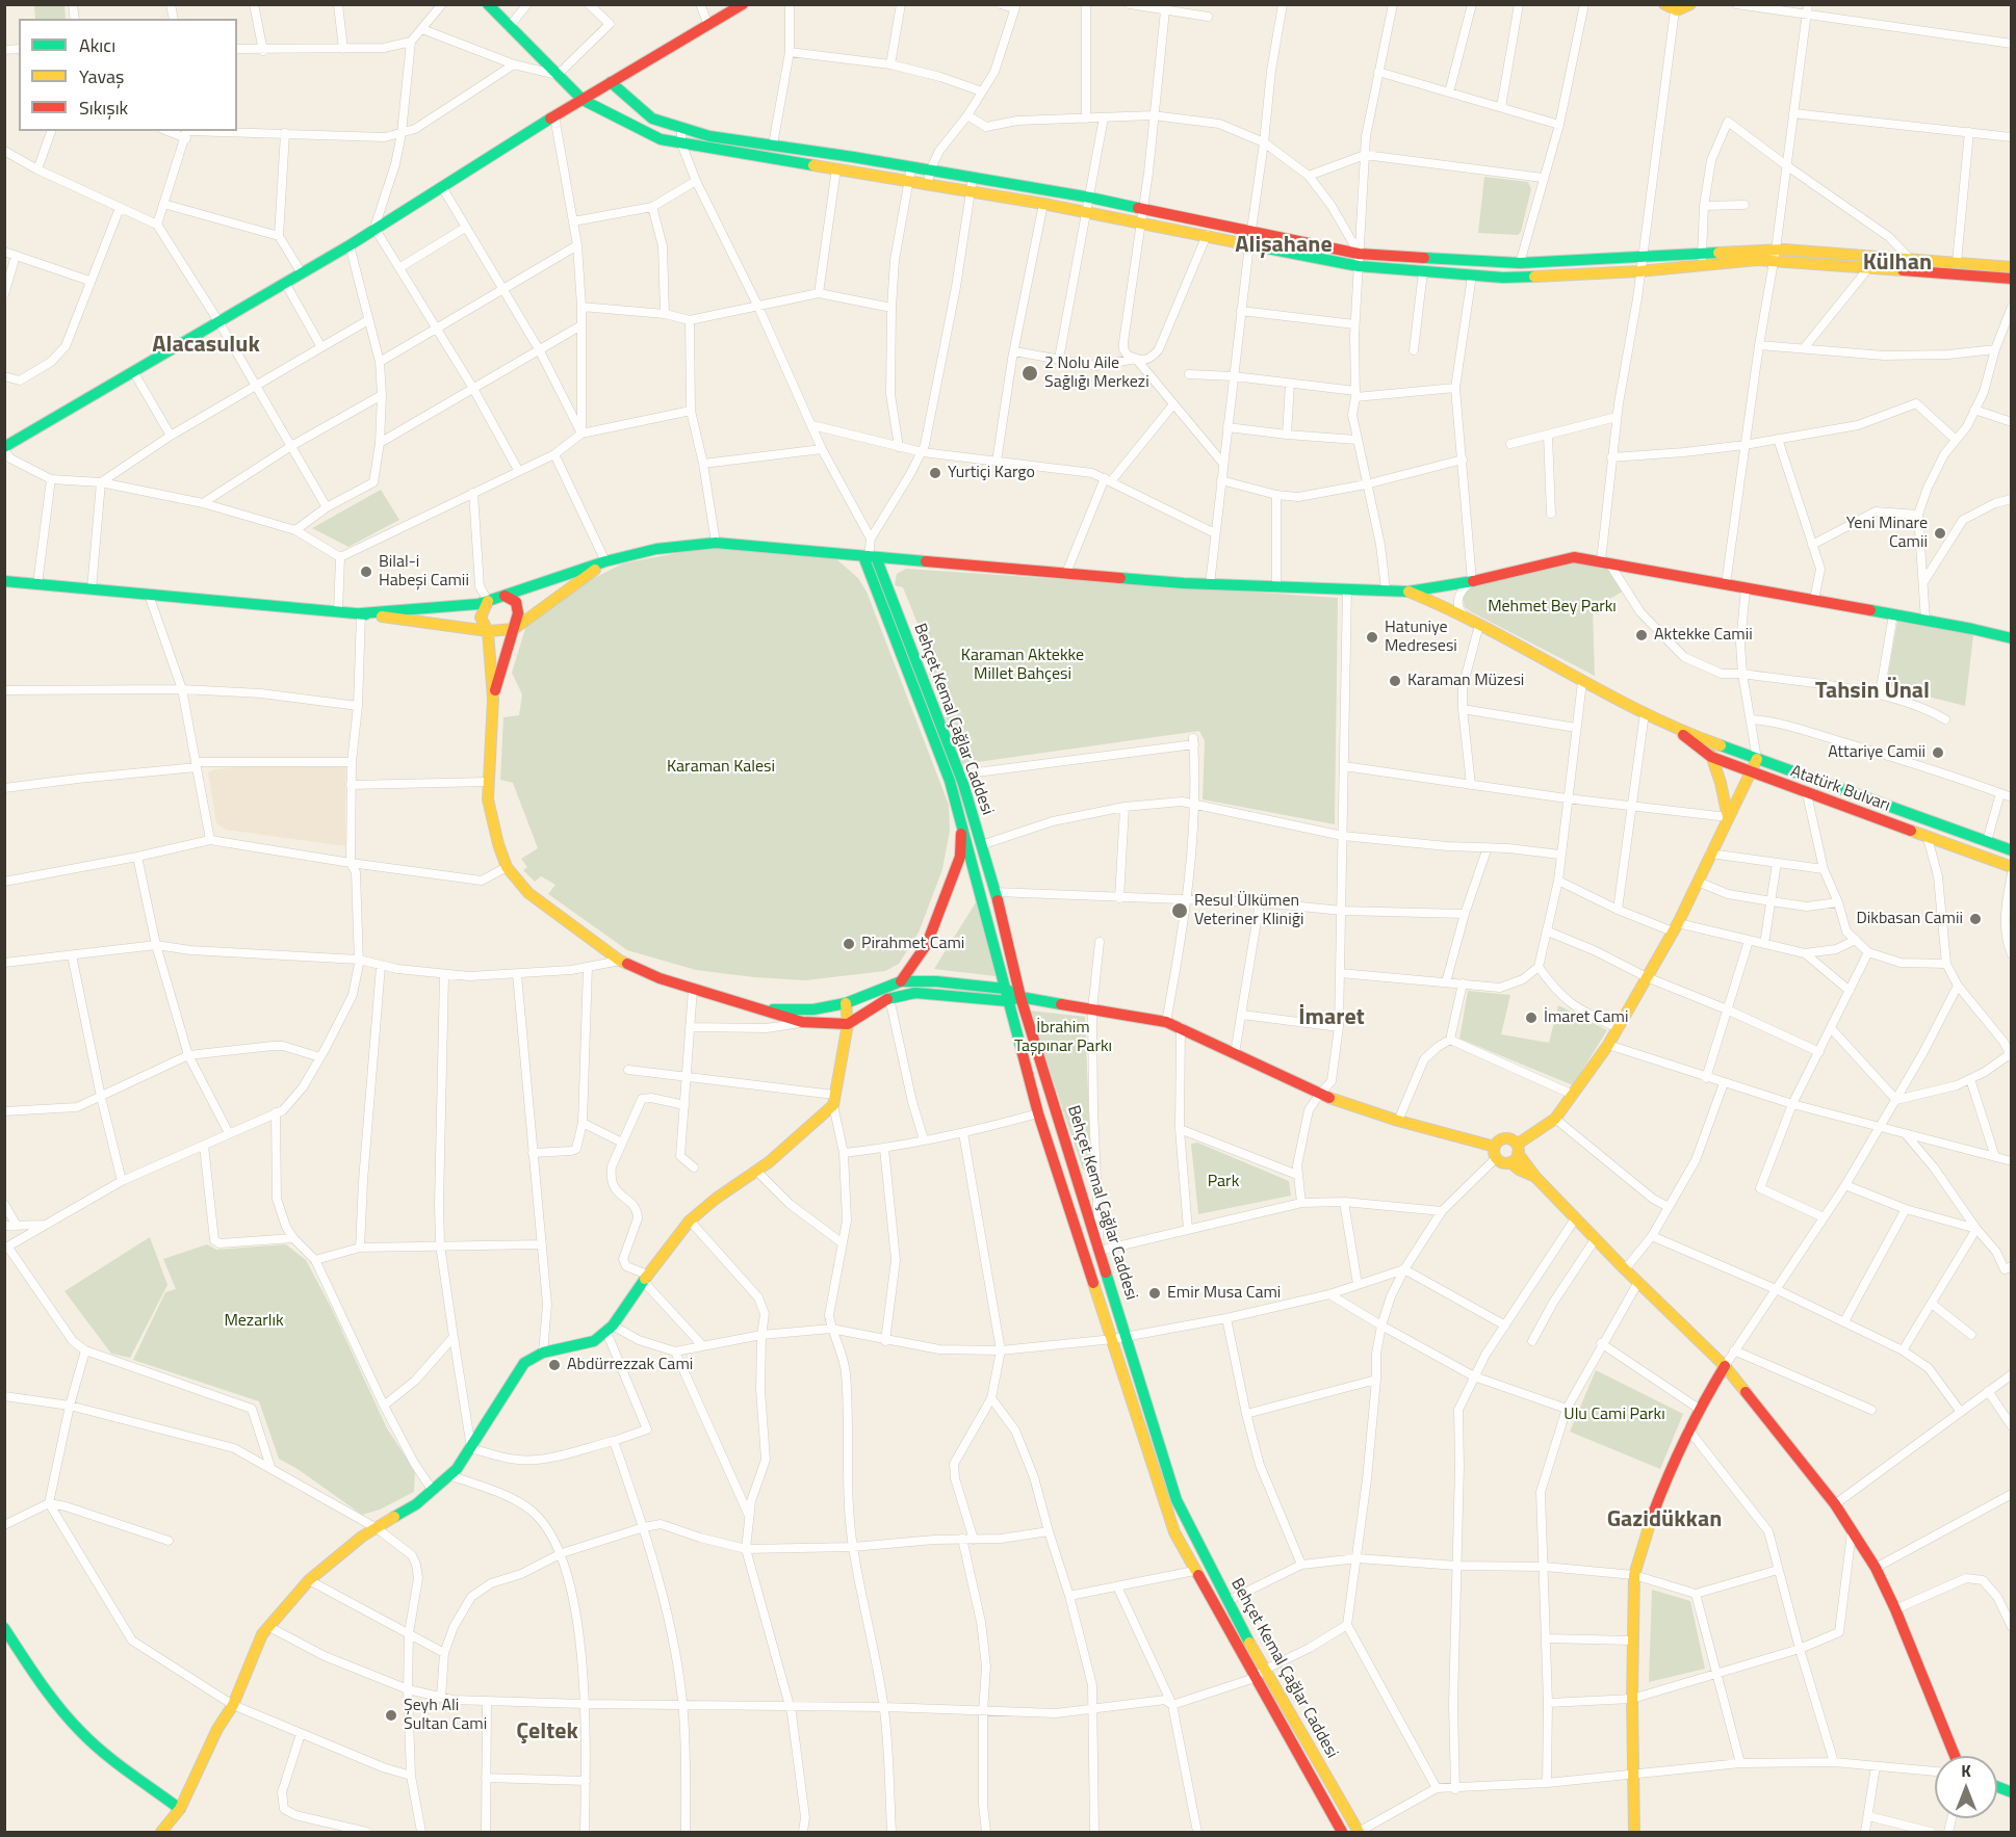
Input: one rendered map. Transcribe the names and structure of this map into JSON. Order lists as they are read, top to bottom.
{
  "streets": {
    "main road": ["Behçet Kemal Çağlar Caddesi", "Atatürk Bulvarı"]
  },
  "districts": [
    "Alişahane",
    "Külhan",
    "Alacasuluk",
    "Tahsin Ünal",
    "İmaret",
    "Gazidükkan",
    "Çeltek"
  ],
  "parks": [
    "Mehmet Bey Parkı",
    "Karaman Aktekke Millet Bahçesi",
    "Karaman Kalesi",
    "İbrahim Taşpınar Parkı",
    "Park",
    "Mezarlık",
    "Ulu Cami Parkı"
  ],
  "places": [
    "2 Nolu Aile Sağlığı Merkezi",
    "Yurtiçi Kargo",
    "Yeni Minare Camii",
    "Bilal-i Habeşi Camii",
    "Aktekke Camii",
    "Hatuniye Medresesi",
    "Karaman Müzesi",
    "Attariye Camii",
    "Resul Ülkümen Veteriner Kliniği",
    "Dikbasan Camii",
    "Pirahmet Cami",
    "İmaret Cami",
    "Emir Musa Cami",
    "Abdürrezzak Cami",
    "Şeyh Ali Sultan Cami"
  ],
  "legend": ["Akıcı", "Yavaş", "Sıkışık"],
  "north": "top"
}
